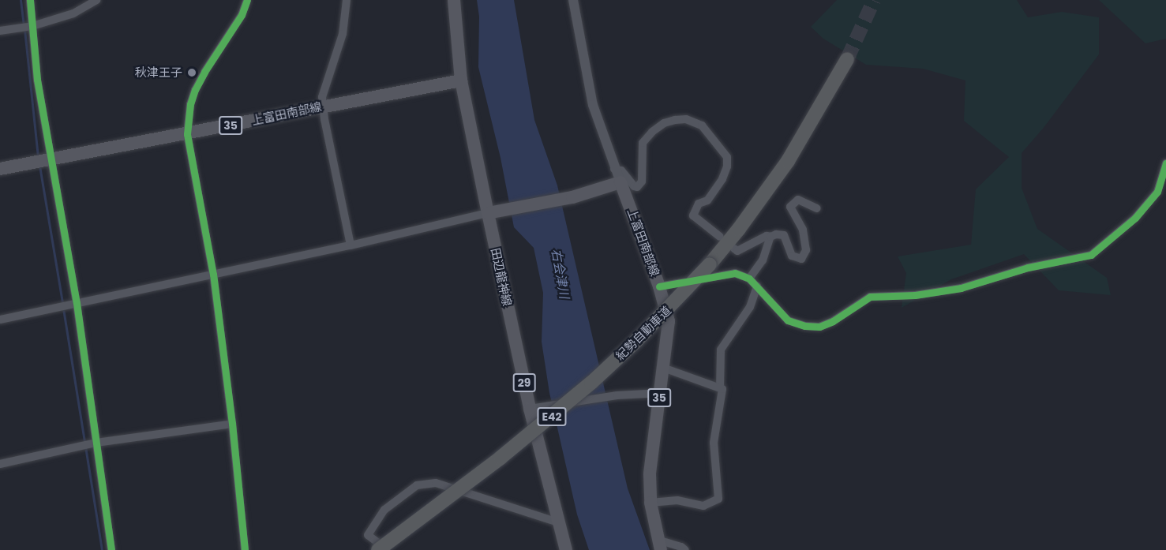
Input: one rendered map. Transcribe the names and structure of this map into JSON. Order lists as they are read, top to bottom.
{
  "streets": {
    "highway": ["紀勢自動車道", "E42"],
    "main road": [
      "上富田南部線",
      "35",
      "田辺龍神線",
      "29"
    ]
  },
  "crossings": [
    ["上富田南部線", "田辺龍神線"]
  ],
  "water": ["右会津川"],
  "places": ["秋津王子"]
}
